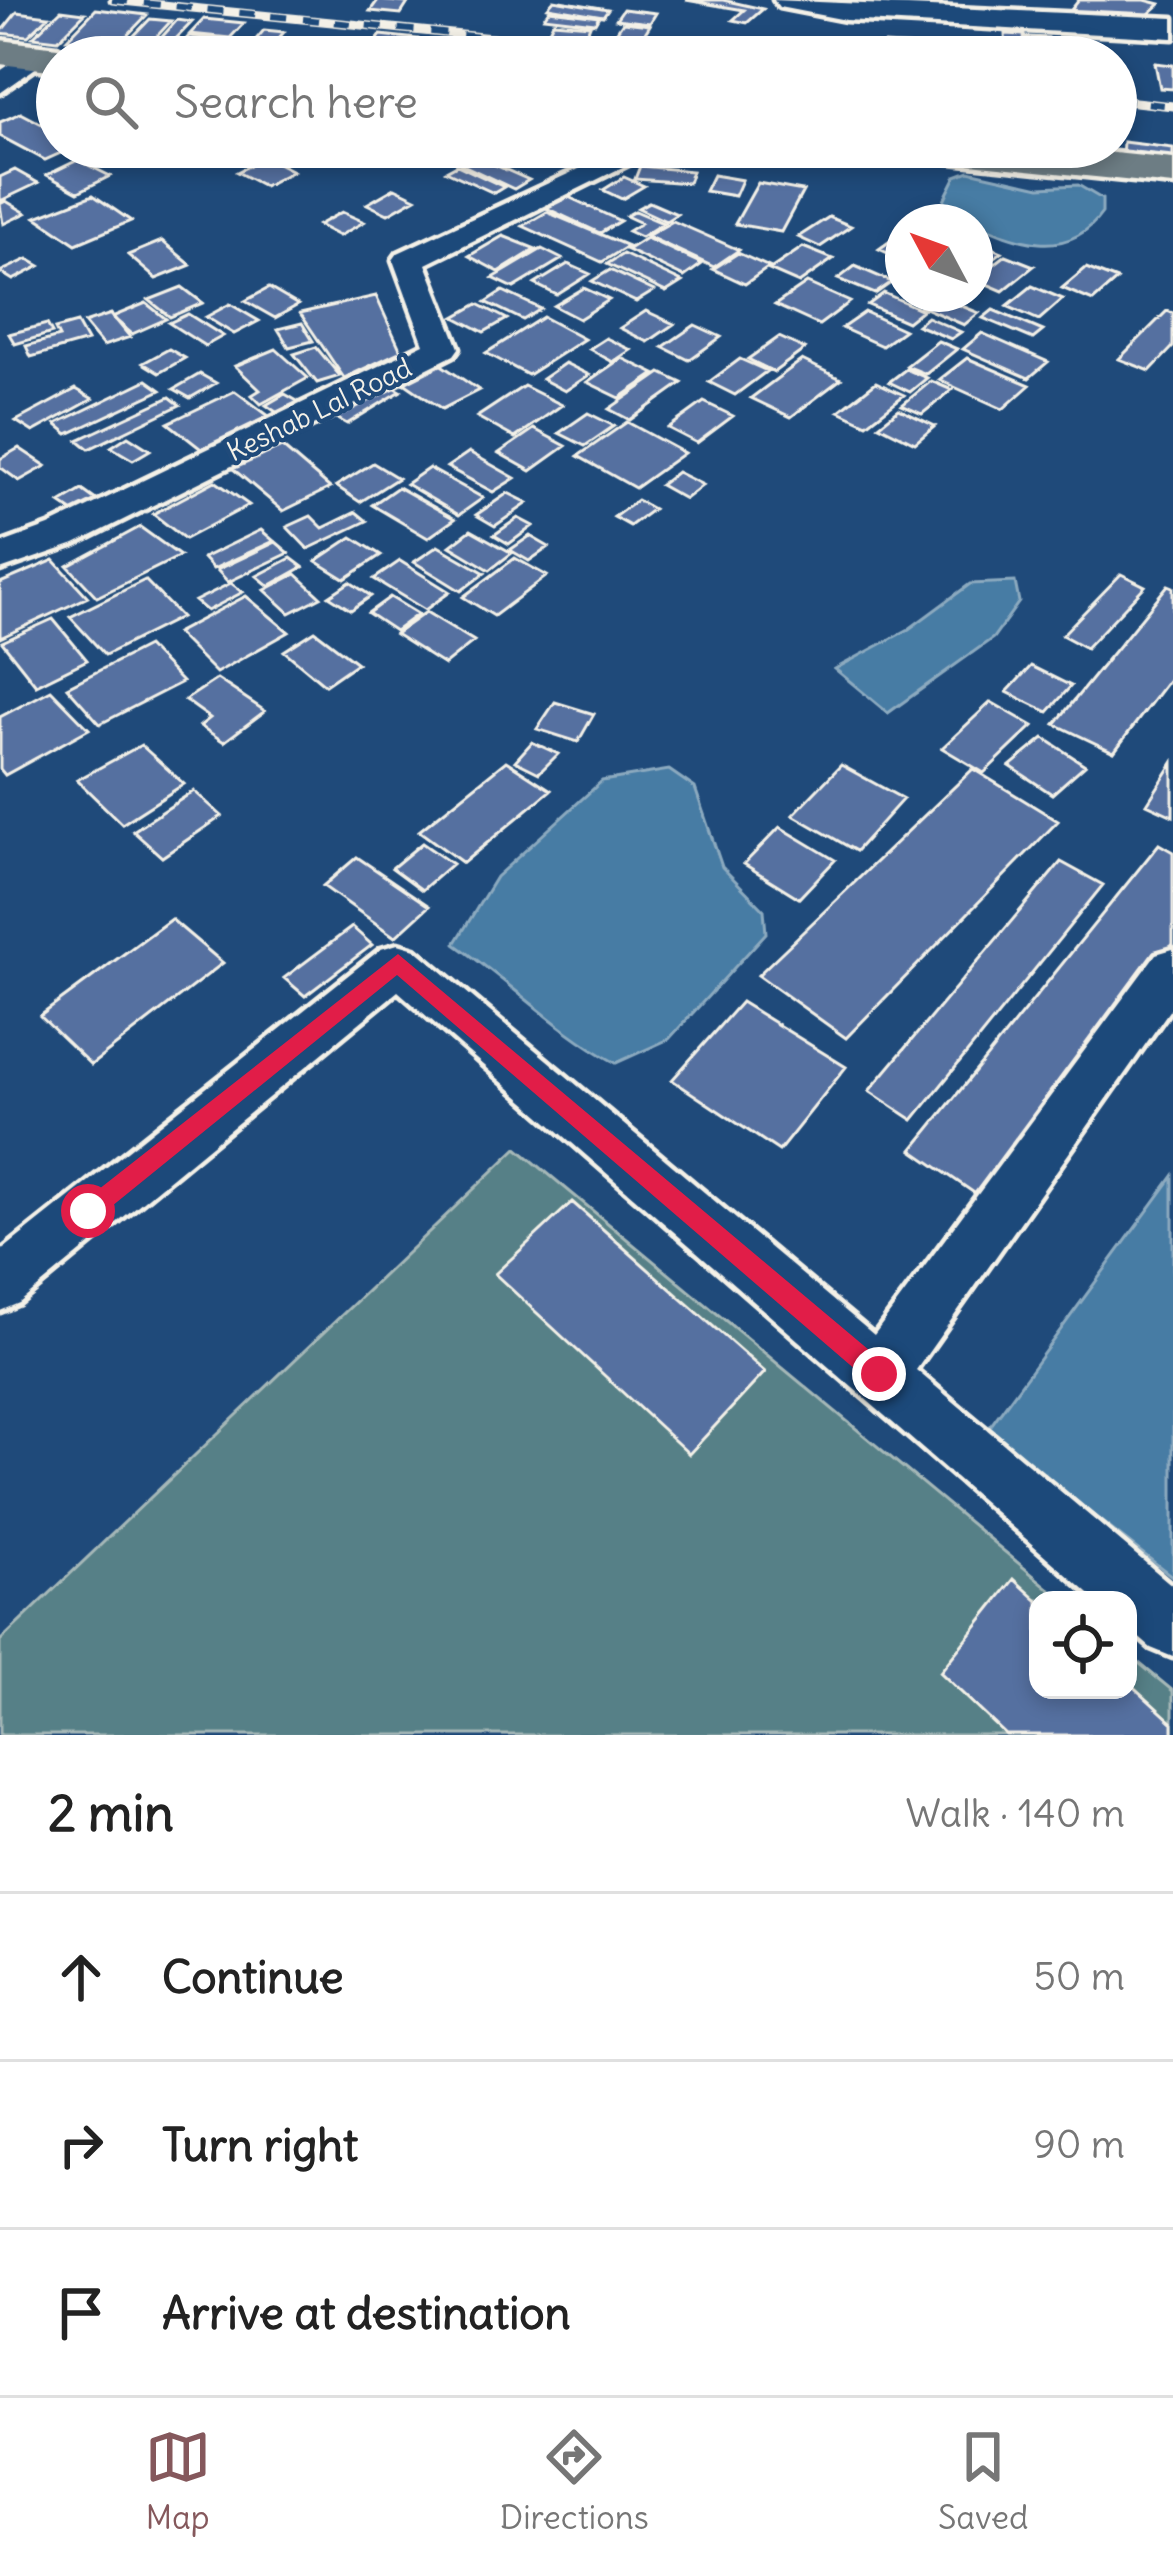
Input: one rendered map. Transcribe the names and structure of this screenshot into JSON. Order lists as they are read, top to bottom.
{
  "streets": {
    "street": ["Keshab Lal Road"]
  },
  "north": "top left",
  "page": {
    "search": "Search here",
    "heading": ["2 min", "Walk · 140 m"],
    "list": [
      ["Continue", "50 m"],
      ["Turn right", "90 m"],
      "Arrive at destination"
    ],
    "nav": ["Map", "Directions", "Saved"]
  }
}
